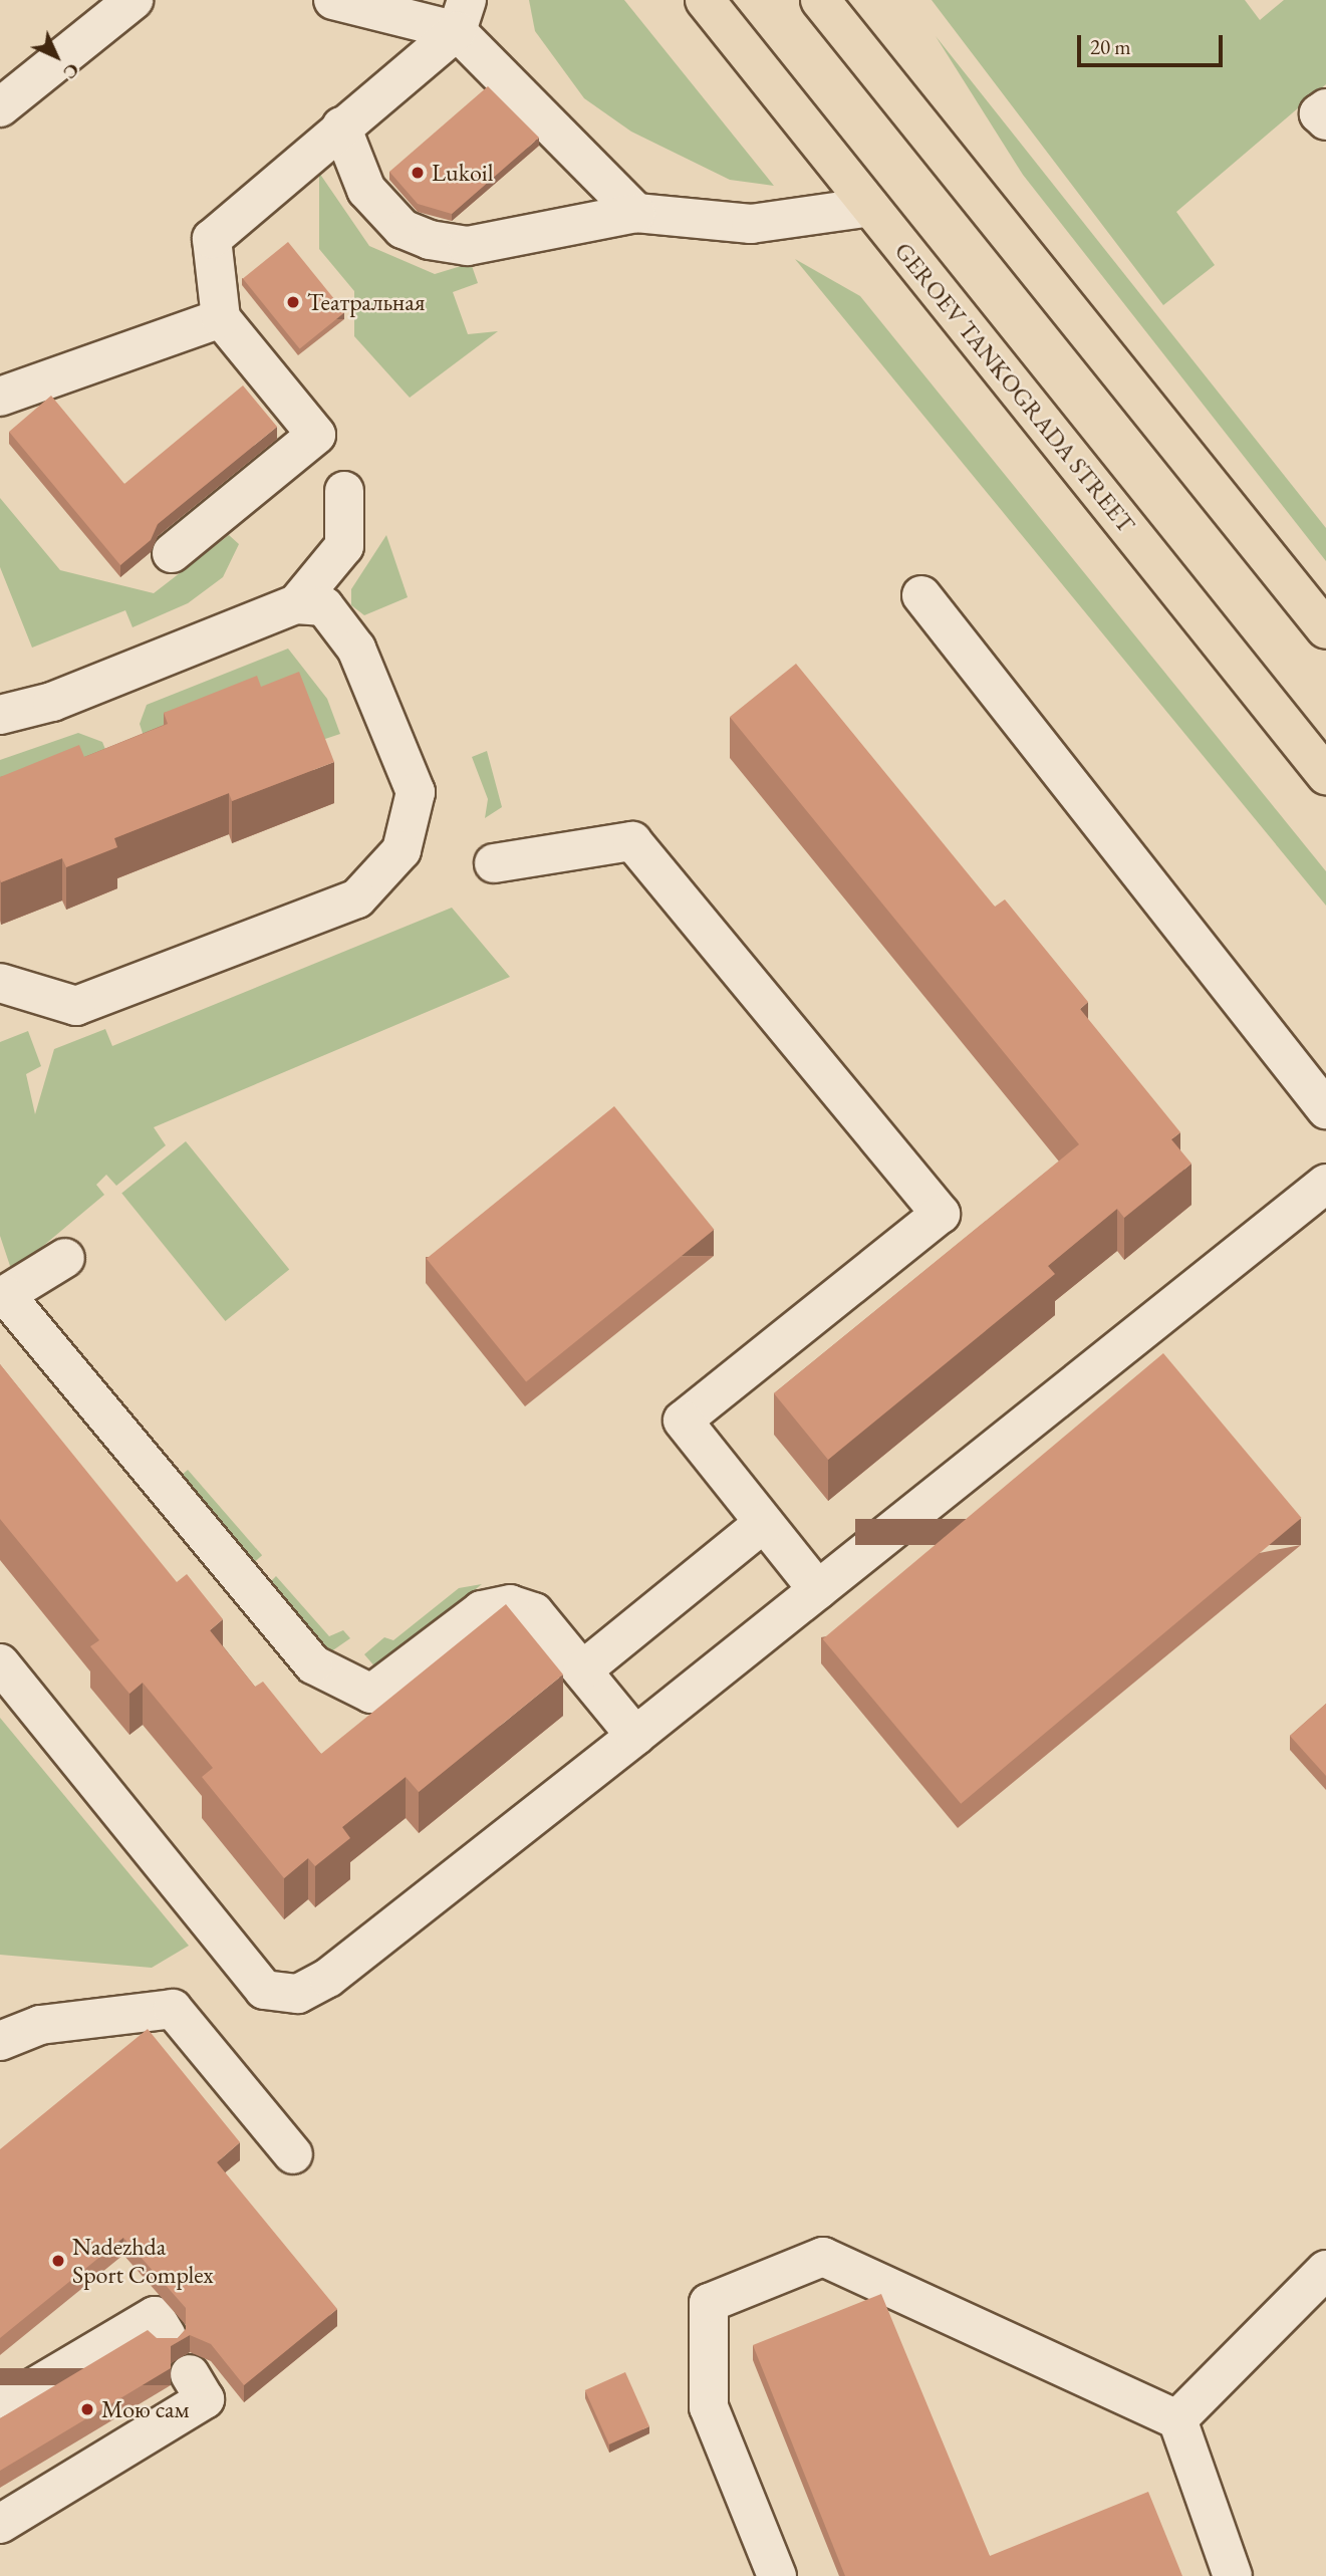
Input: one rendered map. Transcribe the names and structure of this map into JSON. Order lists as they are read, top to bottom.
{
  "streets": {
    "main road": ["GEROEV TANKOGRADA STREET"]
  },
  "places": [
    "Lukoil",
    "Театральная",
    "Nadezhda Sport Complex",
    "Мою сам"
  ],
  "scale_bar": "20 m",
  "north": "bottom right"
}
